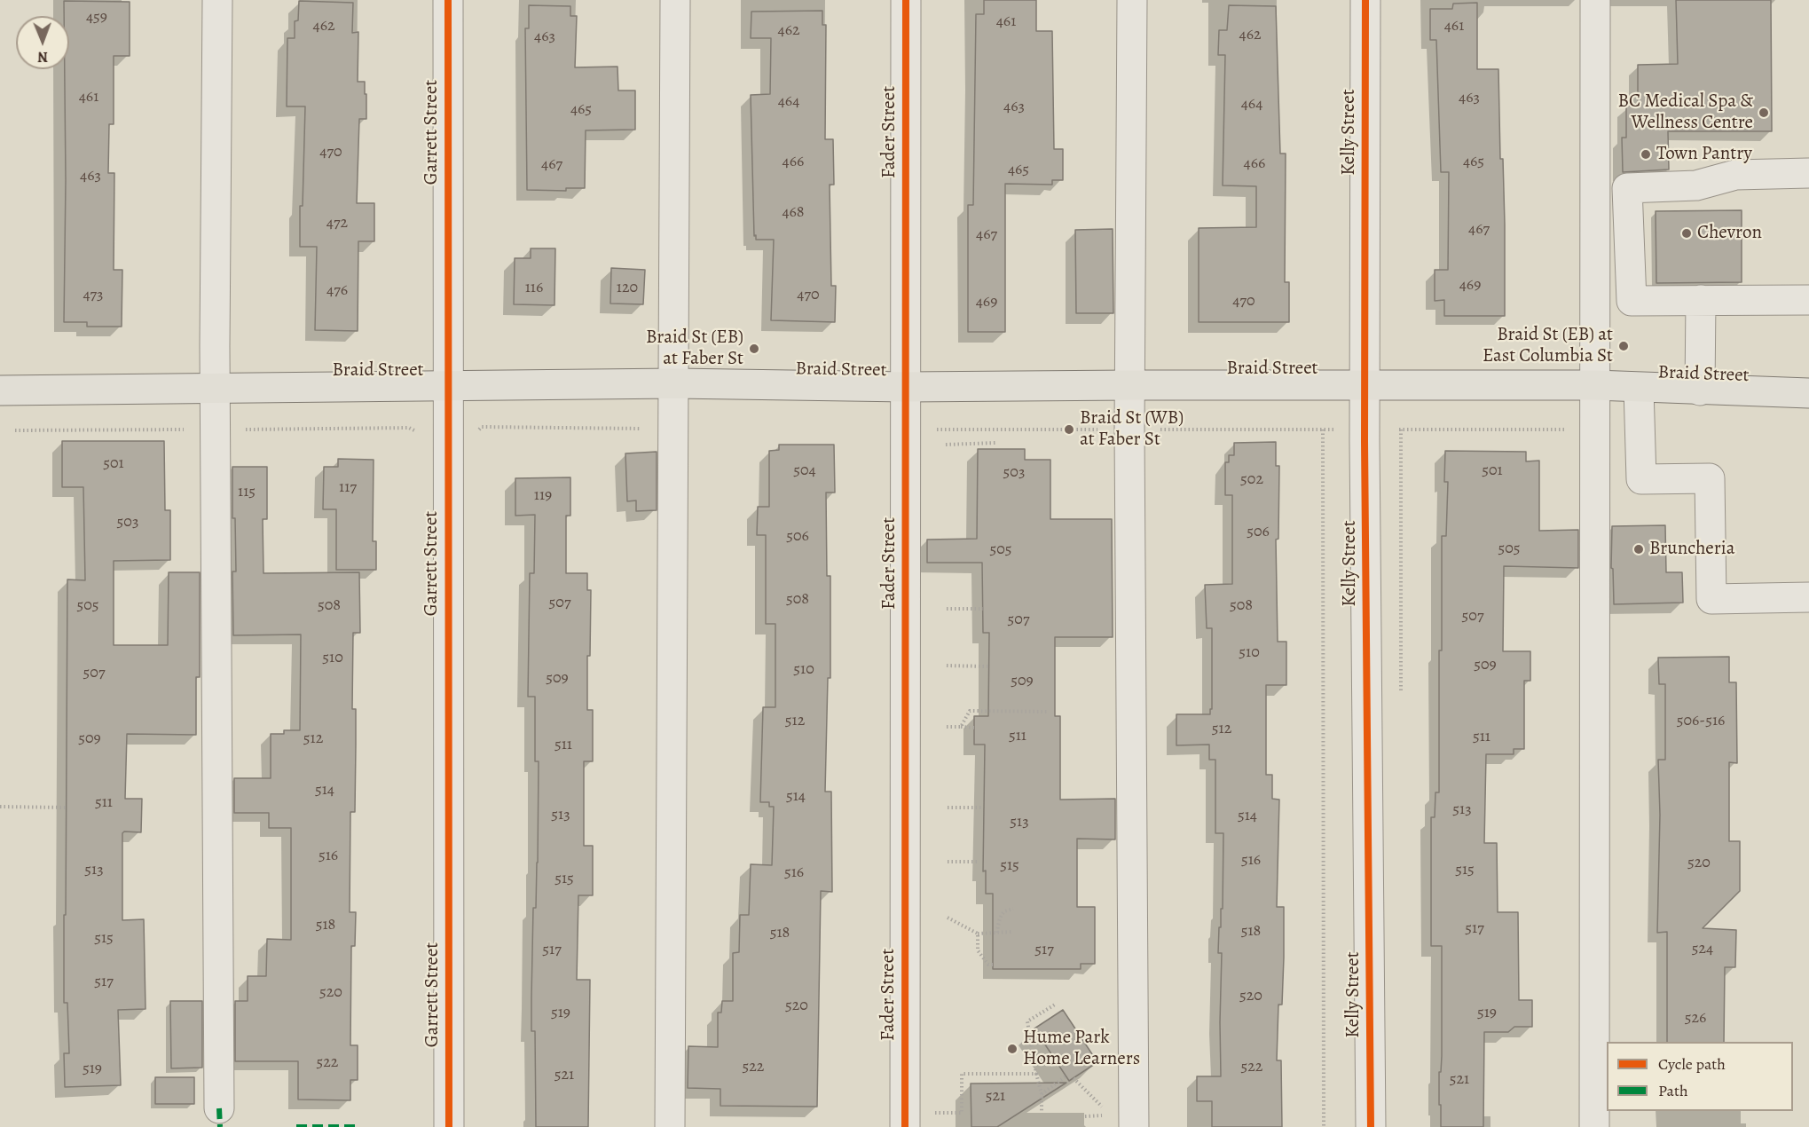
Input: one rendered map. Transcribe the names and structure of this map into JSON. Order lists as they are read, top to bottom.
{
  "streets": {
    "main road": ["Braid Street"],
    "street": ["Garrett Street", "Fader Street", "Kelly Street"]
  },
  "crossings": [
    ["Garrett Street", "Braid Street"],
    ["Fader Street", "Braid Street"],
    ["Kelly Street", "Braid Street"]
  ],
  "places": [
    "BC Medical Spa & Wellness Centre",
    "Town Pantry",
    "Chevron",
    "Braid St (EB) at East Columbia St",
    "Braid St (EB) at Faber St",
    "Braid St (WB) at Faber St",
    "Bruncheria",
    "Hume Park Home Learners"
  ],
  "house_numbers": [
    "459",
    "461",
    "462",
    "461",
    "462",
    "462",
    "463",
    "461",
    "463",
    "464",
    "464",
    "463",
    "465",
    "470",
    "466",
    "465",
    "466",
    "467",
    "465",
    "463",
    "468",
    "472",
    "467",
    "467",
    "469",
    "116",
    "120",
    "476",
    "473",
    "470",
    "470",
    "469",
    "501",
    "504",
    "501",
    "503",
    "502",
    "117",
    "115",
    "119",
    "503",
    "506",
    "506",
    "505",
    "505",
    "508",
    "507",
    "505",
    "508",
    "508",
    "507",
    "507",
    "510",
    "510",
    "509",
    "510",
    "507",
    "509",
    "509",
    "512",
    "506-516",
    "512",
    "511",
    "511",
    "509",
    "512",
    "511",
    "514",
    "514",
    "511",
    "513",
    "513",
    "514",
    "513",
    "516",
    "516",
    "520",
    "515",
    "513",
    "515",
    "516",
    "515",
    "518",
    "517",
    "518",
    "518",
    "515",
    "524",
    "517",
    "517",
    "517",
    "520",
    "520",
    "520",
    "519",
    "519",
    "526",
    "522",
    "522",
    "522",
    "519",
    "521",
    "521",
    "521"
  ],
  "legend": ["Cycle path", "Path"],
  "north": "bottom"
}
